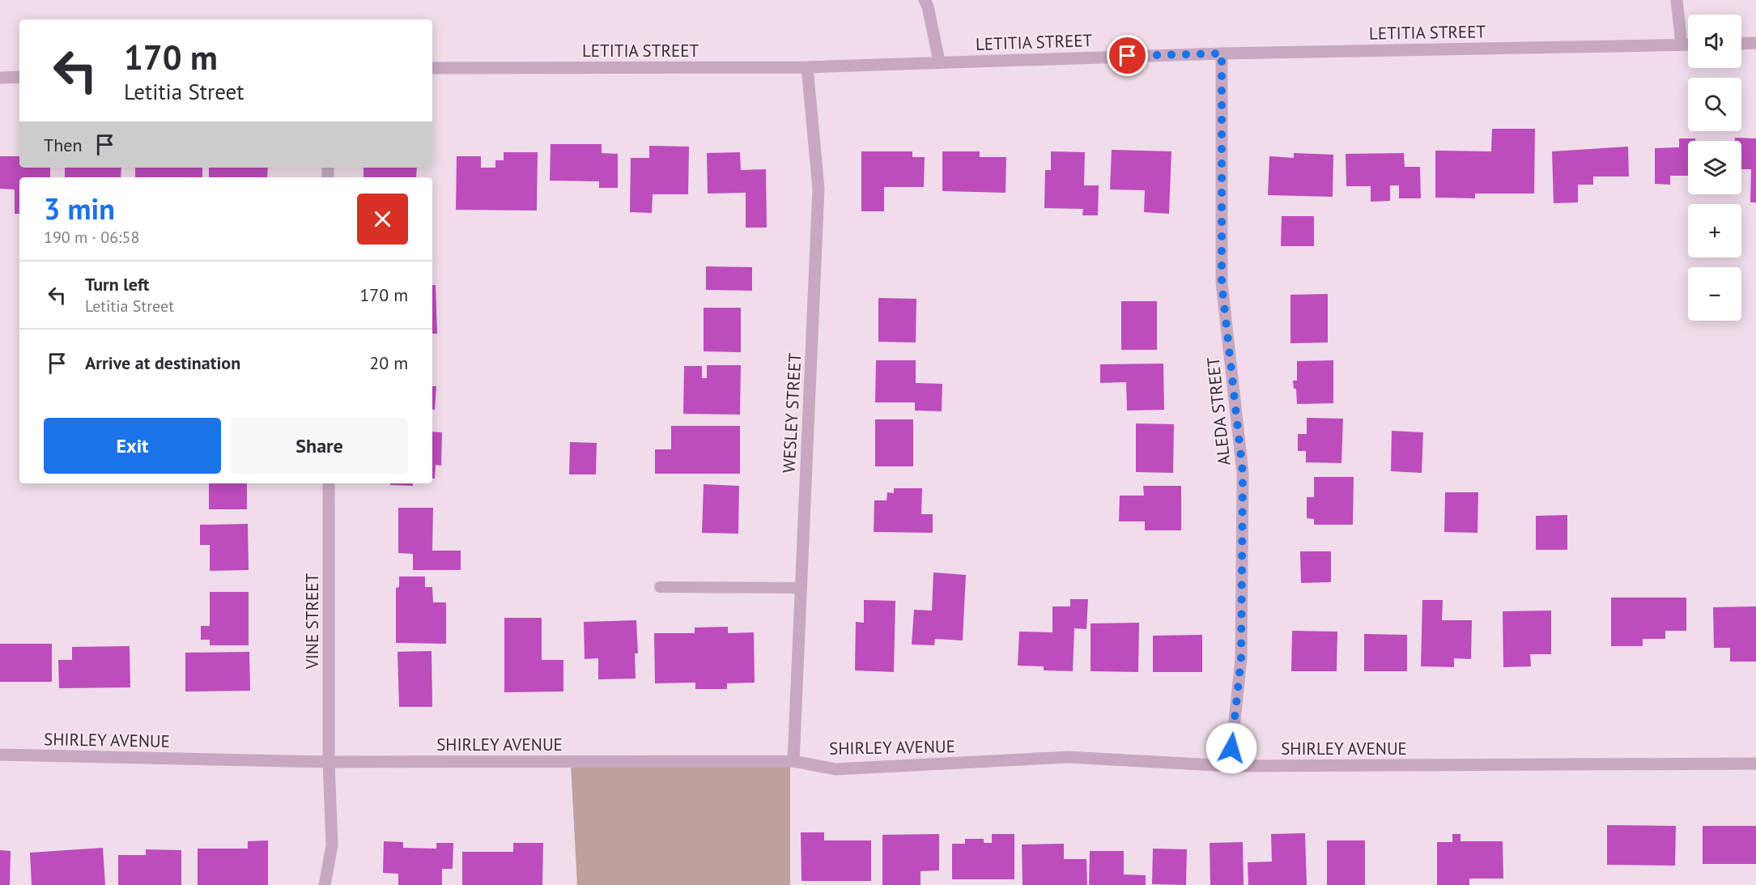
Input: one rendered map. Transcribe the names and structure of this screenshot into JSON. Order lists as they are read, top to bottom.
{
  "streets": {
    "street": [
      "LETITIA STREET",
      "ALEDA STREET",
      "WESLEY STREET",
      "VINE STREET",
      "SHIRLEY AVENUE"
    ]
  },
  "crossings": [
    ["LETITIA STREET", "ALEDA STREET"],
    ["LETITIA STREET", "WESLEY STREET"],
    ["ALEDA STREET", "SHIRLEY AVENUE"],
    ["WESLEY STREET", "SHIRLEY AVENUE"],
    ["VINE STREET", "SHIRLEY AVENUE"]
  ],
  "page": {
    "map_buttons": ["+", "−"],
    "turn": ["170 m", "Letitia Street"],
    "then": "Then",
    "heading": ["3 min", "190 m · 06:58"],
    "list": [
      {
        "name": "Turn left",
        "note": "Letitia Street",
        "value": "170 m"
      },
      {
        "name": "Arrive at destination",
        "value": "20 m"
      }
    ],
    "buttons": ["Exit", "Share"]
  }
}
